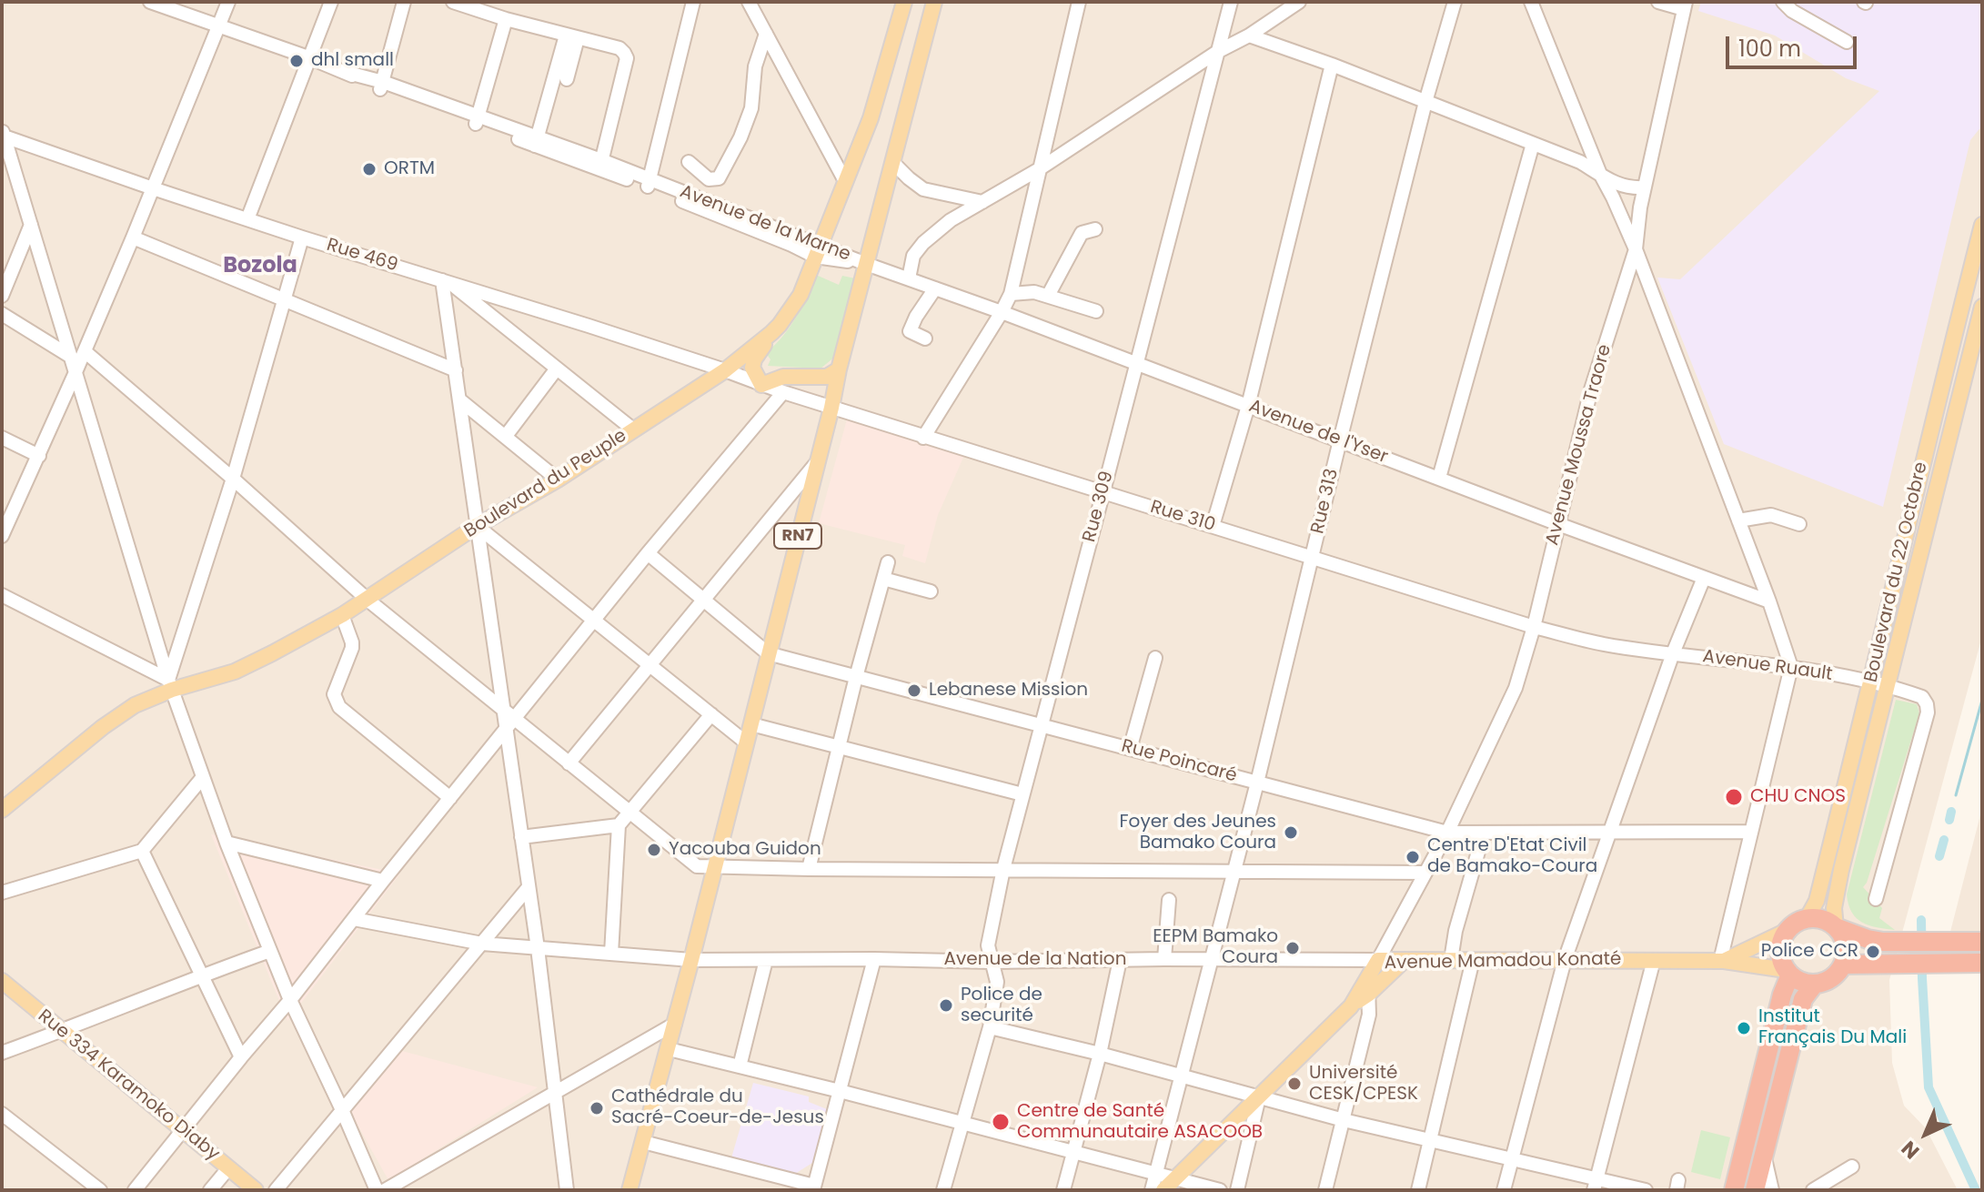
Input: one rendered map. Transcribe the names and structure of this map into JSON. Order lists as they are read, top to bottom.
{
  "streets": {
    "main road": [
      "Boulevard du Peuple",
      "RN7",
      "Boulevard du 22 Octobre",
      "Avenue Mamadou Konaté",
      "Rue 334 Karamoko Diaby"
    ],
    "street": [
      "Avenue de la Marne",
      "Rue 469",
      "Avenue de l'Yser",
      "Avenue Moussa Traore",
      "Rue 313",
      "Rue 309",
      "Rue 310",
      "Avenue Ruault",
      "Rue Poincaré",
      "Avenue de la Nation"
    ]
  },
  "crossings": [
    ["Avenue de la Marne", "Avenue de l'Yser"],
    ["Avenue de la Marne", "RN7"],
    ["Rue 469", "Boulevard du Peuple"],
    ["Rue 469", "Rue 310"],
    ["Avenue de l'Yser", "Avenue Moussa Traore"],
    ["Avenue de l'Yser", "Rue 313"],
    ["Avenue de l'Yser", "Rue 309"],
    ["Avenue de l'Yser", "RN7"],
    ["Avenue Moussa Traore", "Rue 310"],
    ["Avenue Moussa Traore", "Avenue Ruault"],
    ["Avenue Moussa Traore", "Rue Poincaré"],
    ["Avenue Moussa Traore", "Avenue de la Nation"],
    ["Avenue Moussa Traore", "Avenue Mamadou Konaté"],
    ["Rue 313", "Rue 310"],
    ["Rue 313", "Rue Poincaré"],
    ["Rue 313", "Avenue de la Nation"],
    ["Rue 309", "Rue 310"],
    ["Rue 309", "Rue Poincaré"],
    ["Rue 309", "Avenue de la Nation"],
    ["Rue 310", "RN7"],
    ["Rue 310", "Avenue Ruault"],
    ["RN7", "Rue Poincaré"],
    ["RN7", "Avenue de la Nation"],
    ["Boulevard du 22 Octobre", "Avenue Ruault"],
    ["Boulevard du 22 Octobre", "Avenue Mamadou Konaté"],
    ["Avenue de la Nation", "Avenue Mamadou Konaté"]
  ],
  "districts": ["Bozola"],
  "places": [
    "dhl small",
    "ORTM",
    "Lebanese Mission",
    "CHU CNOS",
    "Foyer des Jeunes Bamako Coura",
    "Yacouba Guidon",
    "Centre D'Etat Civil de Bamako-Coura",
    "EEPM Bamako Coura",
    "Police CCR",
    "Police de securité",
    "Institut Français Du Mali",
    "Université CESK/CPESK",
    "Cathédrale du Sacré-Coeur-de-Jesus",
    "Centre de Santé Communautaire ASACOOB"
  ],
  "scale_bar": "100 m",
  "north": "bottom left"
}
